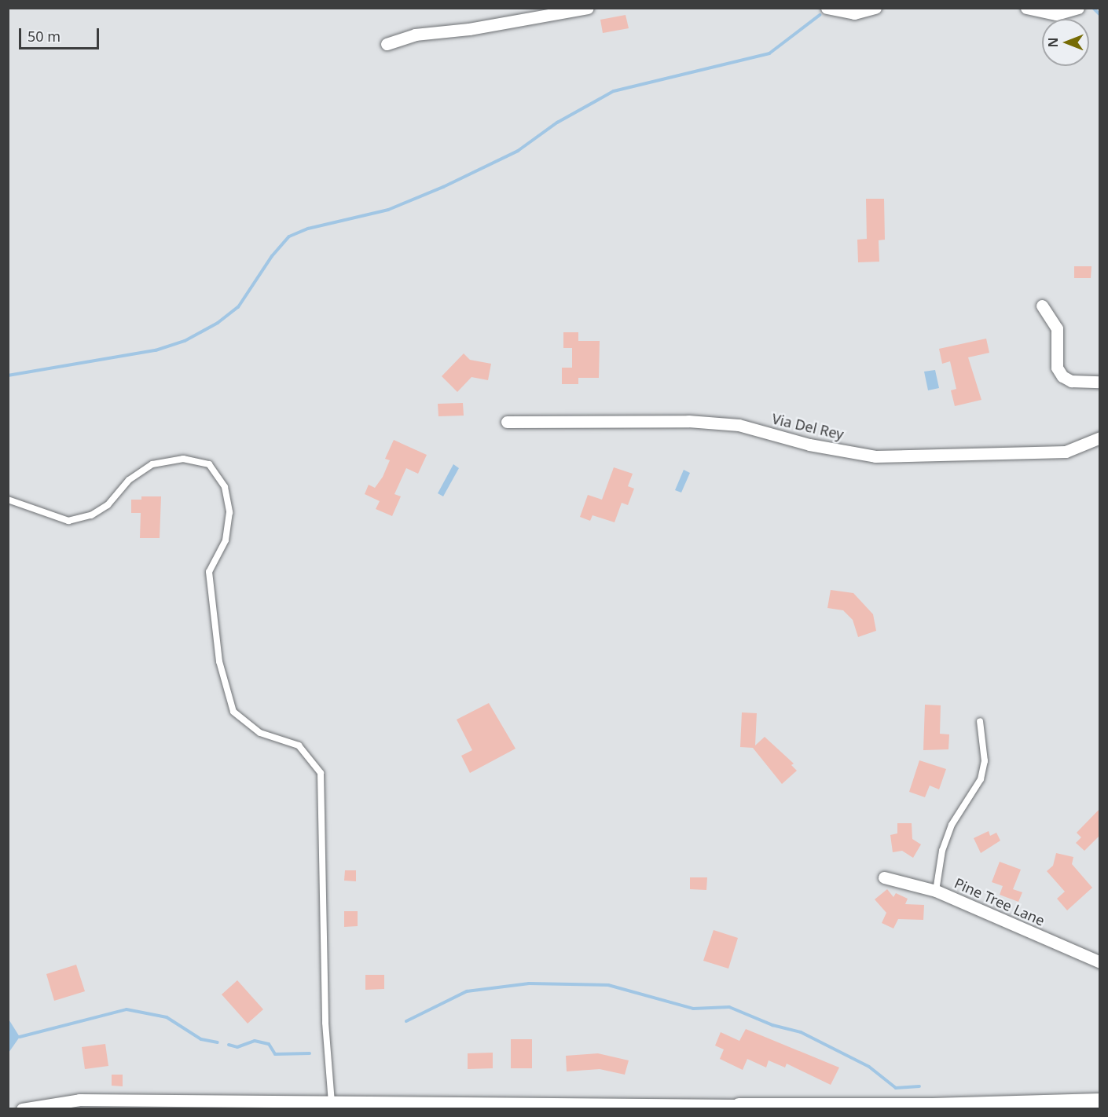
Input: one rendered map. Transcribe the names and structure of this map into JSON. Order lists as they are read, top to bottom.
{
  "streets": {
    "street": ["Via Del Rey", "Pine Tree Lane"]
  },
  "scale_bar": "50 m",
  "north": "left"
}
